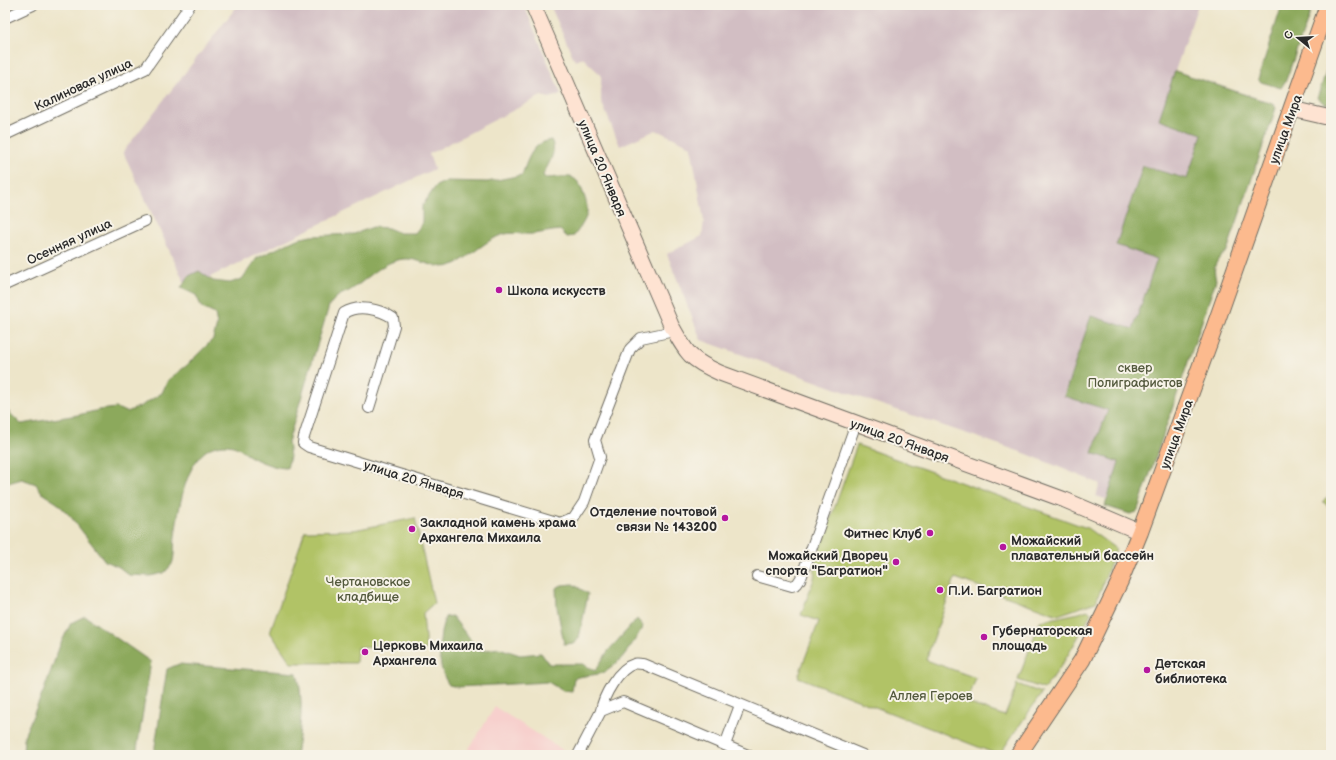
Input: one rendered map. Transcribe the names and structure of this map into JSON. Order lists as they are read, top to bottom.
{
  "streets": {
    "main road": ["улица Мира"],
    "street": ["Калиновая улица", "улица 20 Января", "Осенняя улица"]
  },
  "crossings": [
    ["улица Мира", "улица 20 Января"]
  ],
  "parks": ["сквер Полиграфистов", "Чертановское кладбище", "Аллея Героев"],
  "places": [
    "Школа искусств",
    "Отделение почтовой связи № 143200",
    "Закладной камень храма Архангела Михаила",
    "Фитнес Клуб",
    "Можайский плавательный бассейн",
    "Можайский Дворец спорта \"Багратион\"",
    "П.И. Багратион",
    "Губернаторская площадь",
    "Церковь Михаила Архангела",
    "Детская библиотека"
  ],
  "north": "left"
}
